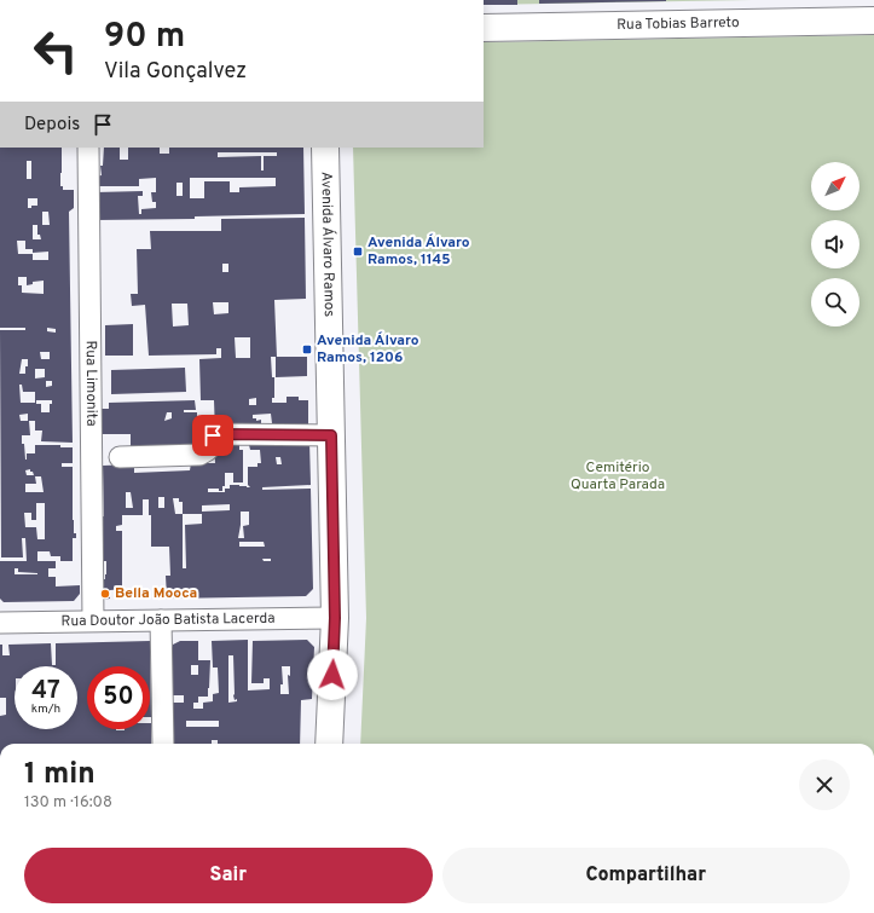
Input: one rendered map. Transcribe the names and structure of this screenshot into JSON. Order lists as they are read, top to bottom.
{
  "streets": {
    "main road": ["Rua Tobias Barreto", "Avenida Álvaro Ramos"],
    "street": ["Rua Limonita", "Rua Doutor João Batista Lacerda"]
  },
  "crossings": [
    ["Avenida Álvaro Ramos", "Rua Doutor João Batista Lacerda"],
    ["Rua Limonita", "Rua Doutor João Batista Lacerda"]
  ],
  "parks": ["Cemitério Quarta Parada"],
  "places": {
    "transit": ["Avenida Álvaro Ramos, 1145", "Avenida Álvaro Ramos, 1206"],
    "other": ["Bella Mooca"]
  },
  "north": "top right",
  "page": {
    "turn": ["90 m", "Vila Gonçalvez"],
    "then": "Depois",
    "speed": "47 km/h",
    "limit": "50",
    "heading": ["1 min", "130 m · 16:08"],
    "buttons": ["Sair", "Compartilhar"]
  }
}
